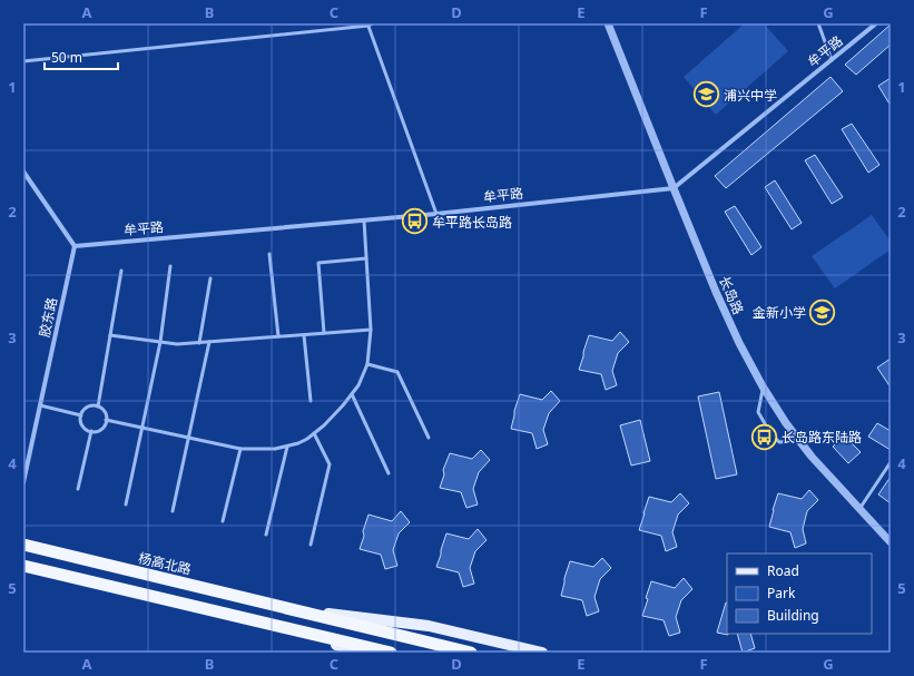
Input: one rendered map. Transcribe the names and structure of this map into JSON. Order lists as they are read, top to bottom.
{
  "streets": {
    "highway": ["杨高北路"],
    "street": ["牟平路", "长岛路", "胶东路"]
  },
  "crossings": [
    ["牟平路", "长岛路"],
    ["牟平路", "胶东路"]
  ],
  "places": {
    "school or university": ["浦兴中学", "金新小学"],
    "bus stop": ["牟平路长岛路", "长岛路东陆路"]
  },
  "legend": ["Road", "Park", "Building"],
  "scale_bar": "50 m",
  "grid": {
    "columns": [
      "A",
      "B",
      "C",
      "D",
      "E",
      "F",
      "G"
    ],
    "rows": [
      "1",
      "2",
      "3",
      "4",
      "5"
    ]
  }
}
